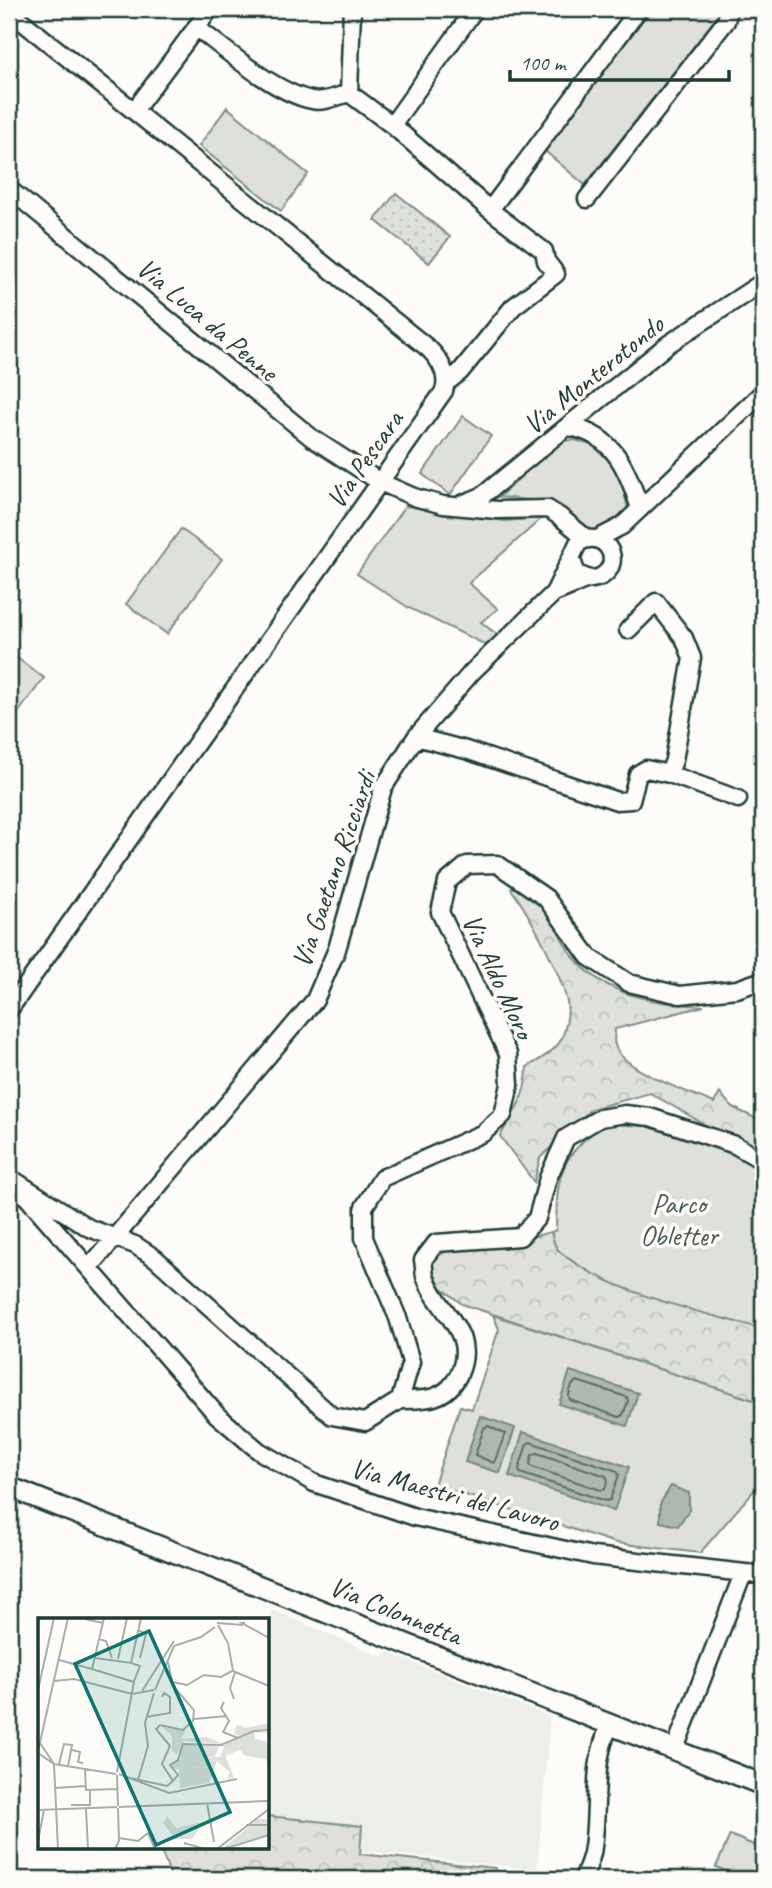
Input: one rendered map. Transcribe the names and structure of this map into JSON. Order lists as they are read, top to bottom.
{
  "streets": {
    "main road": ["Via Colonnetta"],
    "street": [
      "Via Luca da Penne",
      "Via Monterotondo",
      "Via Pescara",
      "Via Gaetano Ricciardi",
      "Via Aldo Moro",
      "Via Maestri del Lavoro"
    ]
  },
  "crossings": [
    ["Via Luca da Penne", "Via Monterotondo"],
    ["Via Luca da Penne", "Via Pescara"],
    ["Via Luca da Penne", "Via Gaetano Ricciardi"],
    ["Via Gaetano Ricciardi", "Via Maestri del Lavoro"]
  ],
  "parks": ["Parco Obletter"],
  "scale_bar": "100 m"
}
